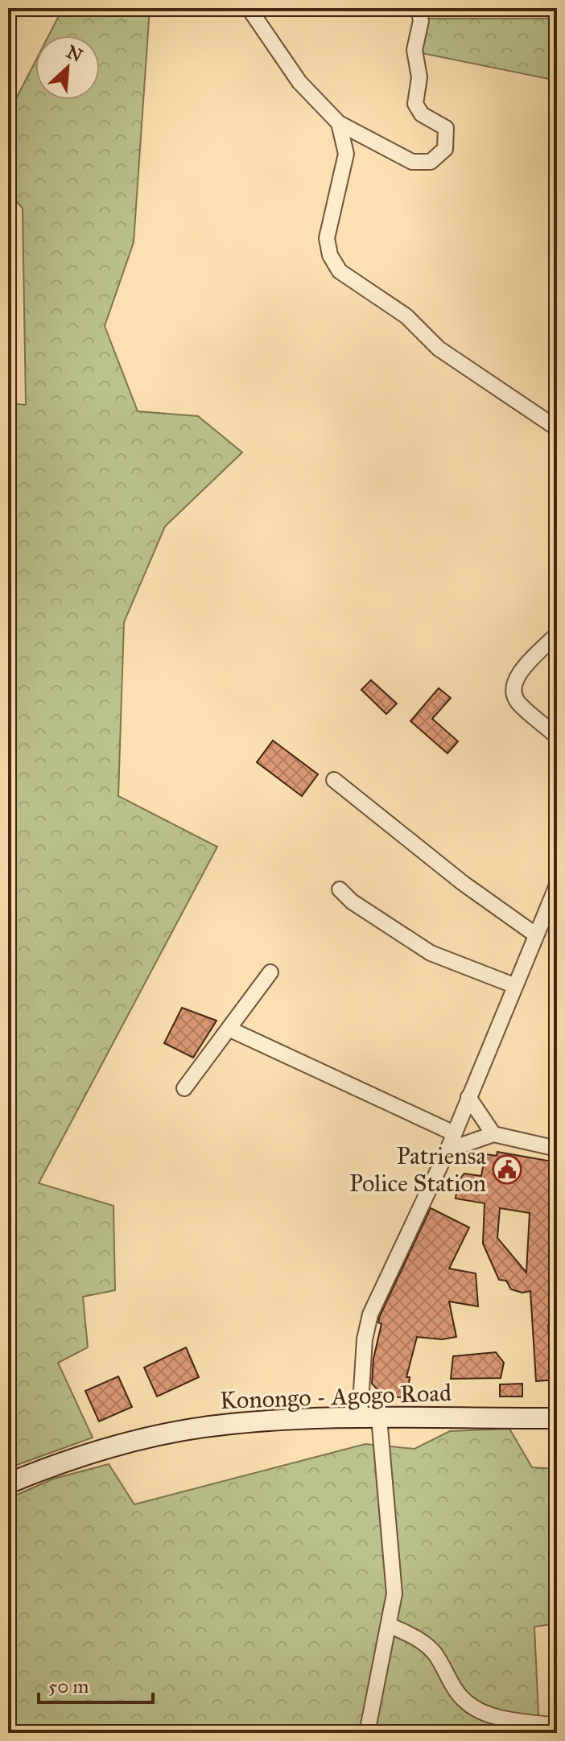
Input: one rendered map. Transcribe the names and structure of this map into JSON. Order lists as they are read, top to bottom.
{
  "streets": {
    "main road": ["Konongo - Agogo Road"]
  },
  "places": {
    "public building": ["Patriensa Police Station"]
  },
  "scale_bar": "50 m",
  "north": "top right"
}
